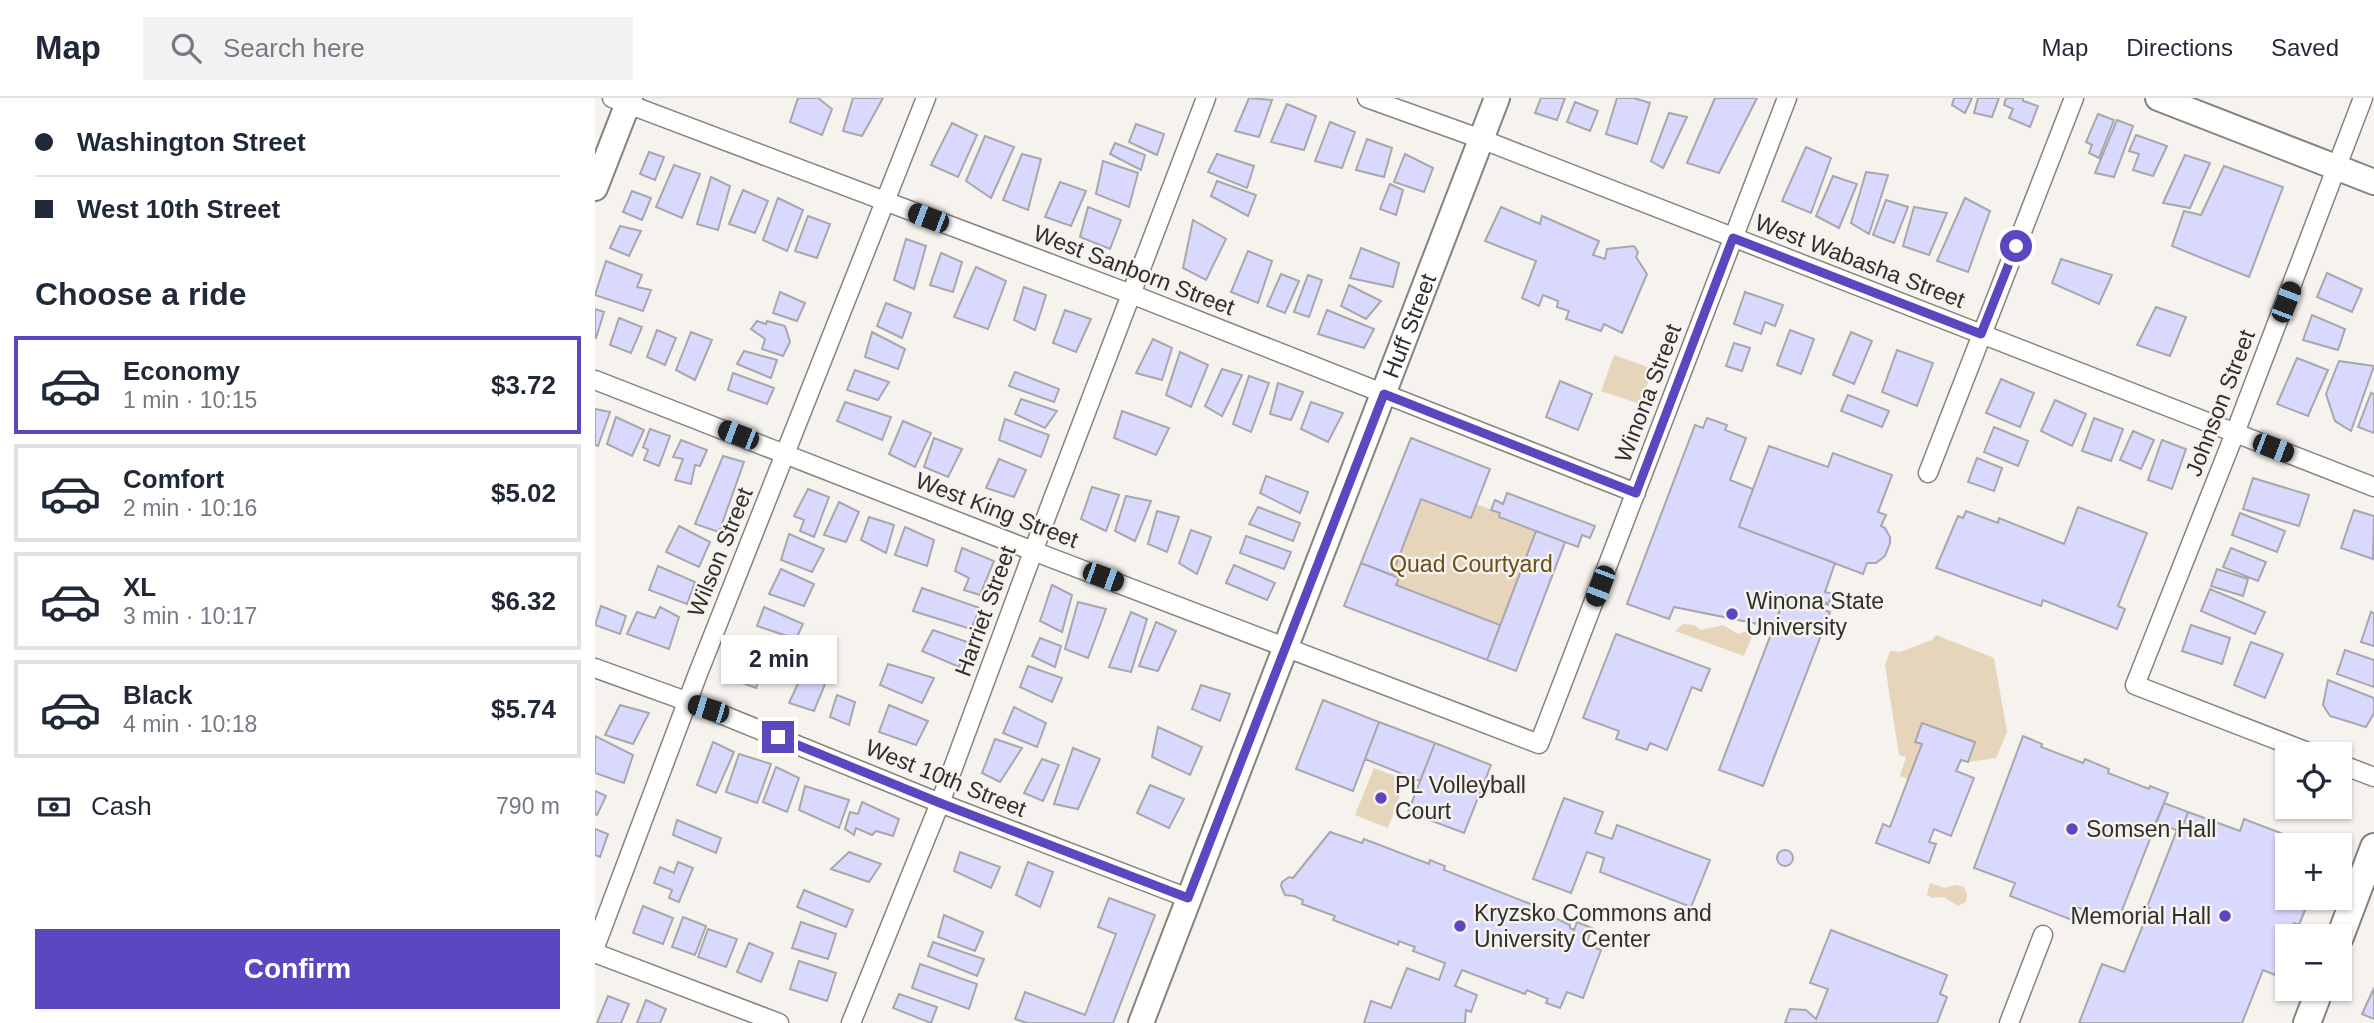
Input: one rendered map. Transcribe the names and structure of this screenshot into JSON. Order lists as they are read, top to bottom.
{
  "streets": {
    "main road": ["Huff Street"],
    "street": [
      "West Wabasha Street",
      "West Sanborn Street",
      "Winona Street",
      "Johnson Street",
      "West King Street",
      "Wilson Street",
      "Harriet Street",
      "West 10th Street"
    ]
  },
  "crossings": [
    ["West Wabasha Street", "Huff Street"],
    ["West Wabasha Street", "Winona Street"],
    ["West Wabasha Street", "Johnson Street"],
    ["West Sanborn Street", "Huff Street"],
    ["West Sanborn Street", "Winona Street"],
    ["West Sanborn Street", "Wilson Street"],
    ["West Sanborn Street", "Harriet Street"],
    ["Huff Street", "West King Street"],
    ["Huff Street", "West 10th Street"],
    ["Winona Street", "West King Street"],
    ["West King Street", "Wilson Street"],
    ["West King Street", "Harriet Street"],
    ["Wilson Street", "West 10th Street"],
    ["Harriet Street", "West 10th Street"]
  ],
  "parks": ["Quad Courtyard"],
  "places": [
    "Winona State University",
    "PL Volleyball Court",
    "Somsen Hall",
    "Memorial Hall",
    "Kryzsko Commons and University Center"
  ],
  "page": {
    "header": "Map",
    "search": "Search here",
    "nav": ["Map", "Directions", "Saved"],
    "banner": ["Washington Street", "West 10th Street"],
    "heading": "Choose a ride",
    "list": [
      {
        "name": "Economy",
        "note": "1 min · 10:15",
        "value": "$3.72"
      },
      {
        "name": "Comfort",
        "note": "2 min · 10:16",
        "value": "$5.02"
      },
      {
        "name": "XL",
        "note": "3 min · 10:17",
        "value": "$6.32"
      },
      {
        "name": "Black",
        "note": "4 min · 10:18",
        "value": "$5.74"
      }
    ],
    "bubble": "2 min",
    "map_buttons": ["+", "−"],
    "pay": ["Cash", "790 m"],
    "buttons": "Confirm"
  }
}
